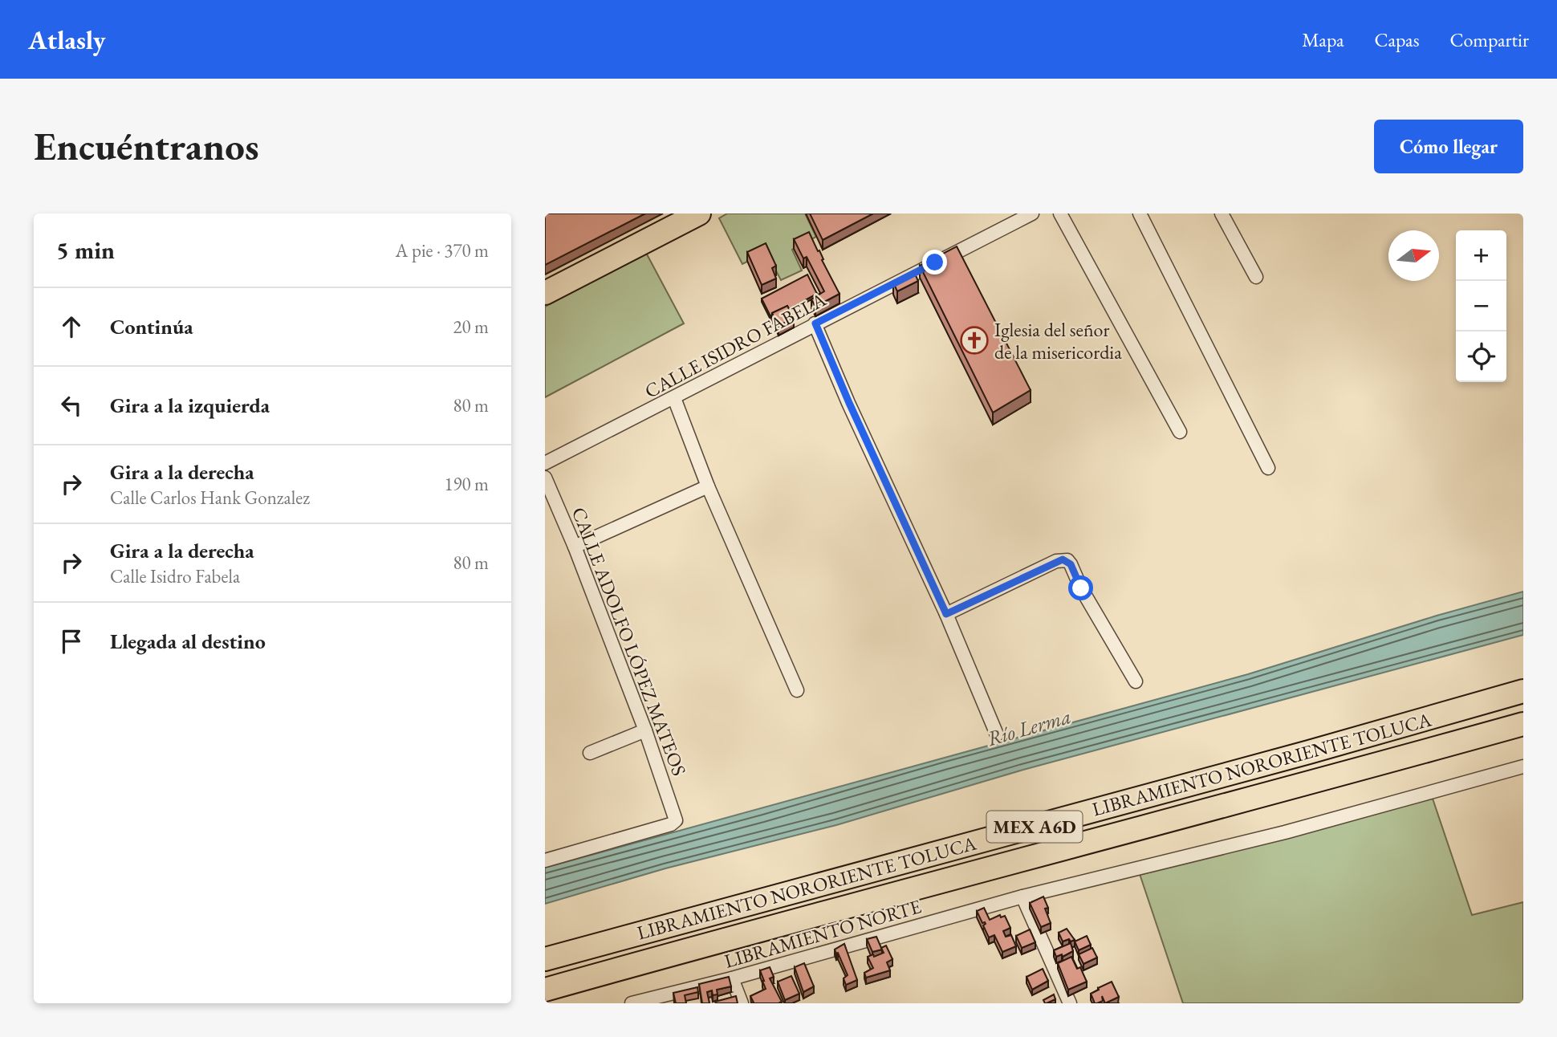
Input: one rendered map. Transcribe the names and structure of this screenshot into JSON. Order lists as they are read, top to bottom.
{
  "streets": {
    "highway": ["LIBRAMIENTO NORORIENTE TOLUCA", "MEX A6D"],
    "street": ["CALLE ISIDRO FABELA", "CALLE ADOLFO LÓPEZ MATEOS", "LIBRAMIENTO NORTE"]
  },
  "water": ["Río Lerma"],
  "places": {
    "church": ["Iglesia del señor de la misericordia"]
  },
  "north": "right",
  "page": {
    "header": "Atlasly",
    "nav": ["Mapa", "Capas", "Compartir"],
    "buttons": "Cómo llegar",
    "title": "Encuéntranos",
    "heading": ["5 min", "A pie · 370 m"],
    "map_buttons": ["+", "−"],
    "list": [
      ["Continúa", "20 m"],
      ["Gira a la izquierda", "80 m"],
      ["Gira a la derecha", "Calle Carlos Hank Gonzalez", "190 m"],
      ["Gira a la derecha", "Calle Isidro Fabela", "80 m"],
      "Llegada al destino"
    ]
  }
}
